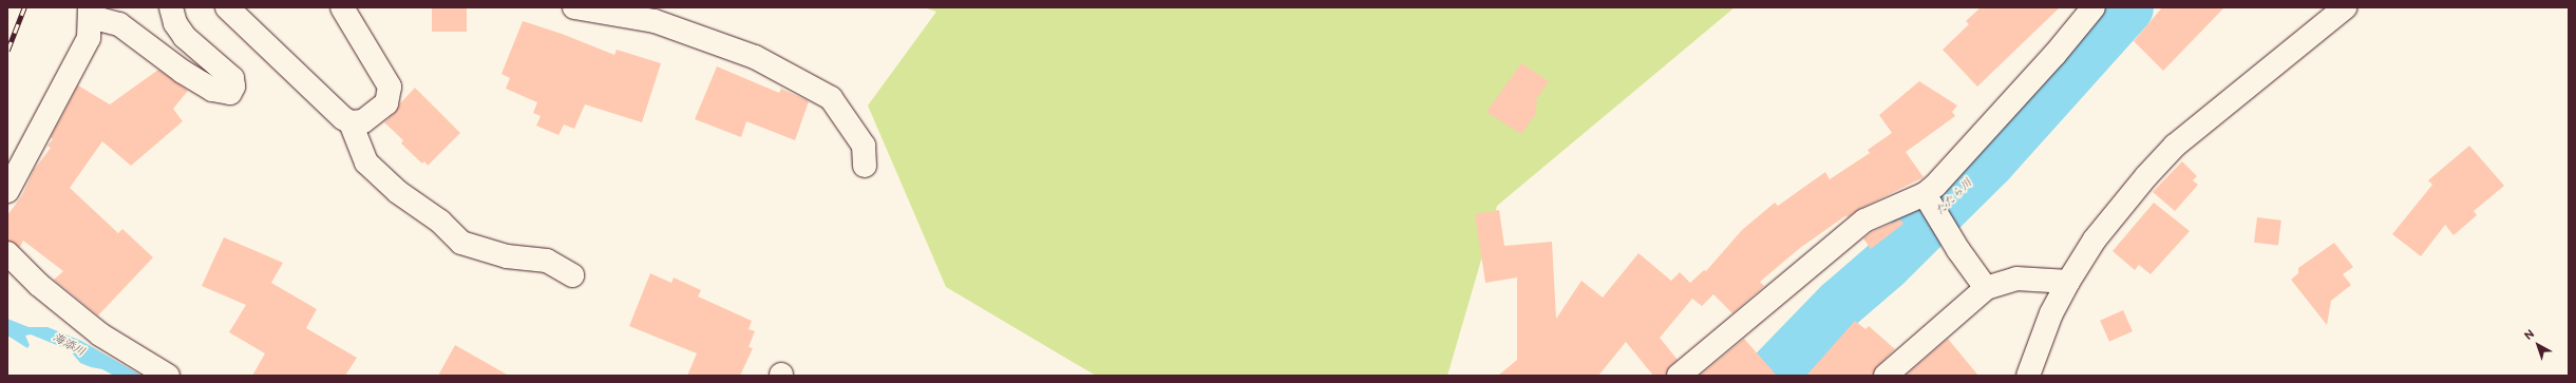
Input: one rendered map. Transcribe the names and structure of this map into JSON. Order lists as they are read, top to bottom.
{
  "water": ["たたら川", "海添川"],
  "north": "top left"
}
